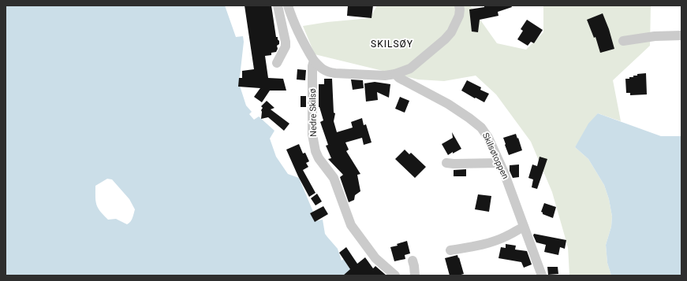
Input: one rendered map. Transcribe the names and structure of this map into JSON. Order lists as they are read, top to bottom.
{
  "streets": {
    "street": ["Nedre Skilsø", "Skilsøtoppen"]
  },
  "districts": ["SKILSØY"]
}
